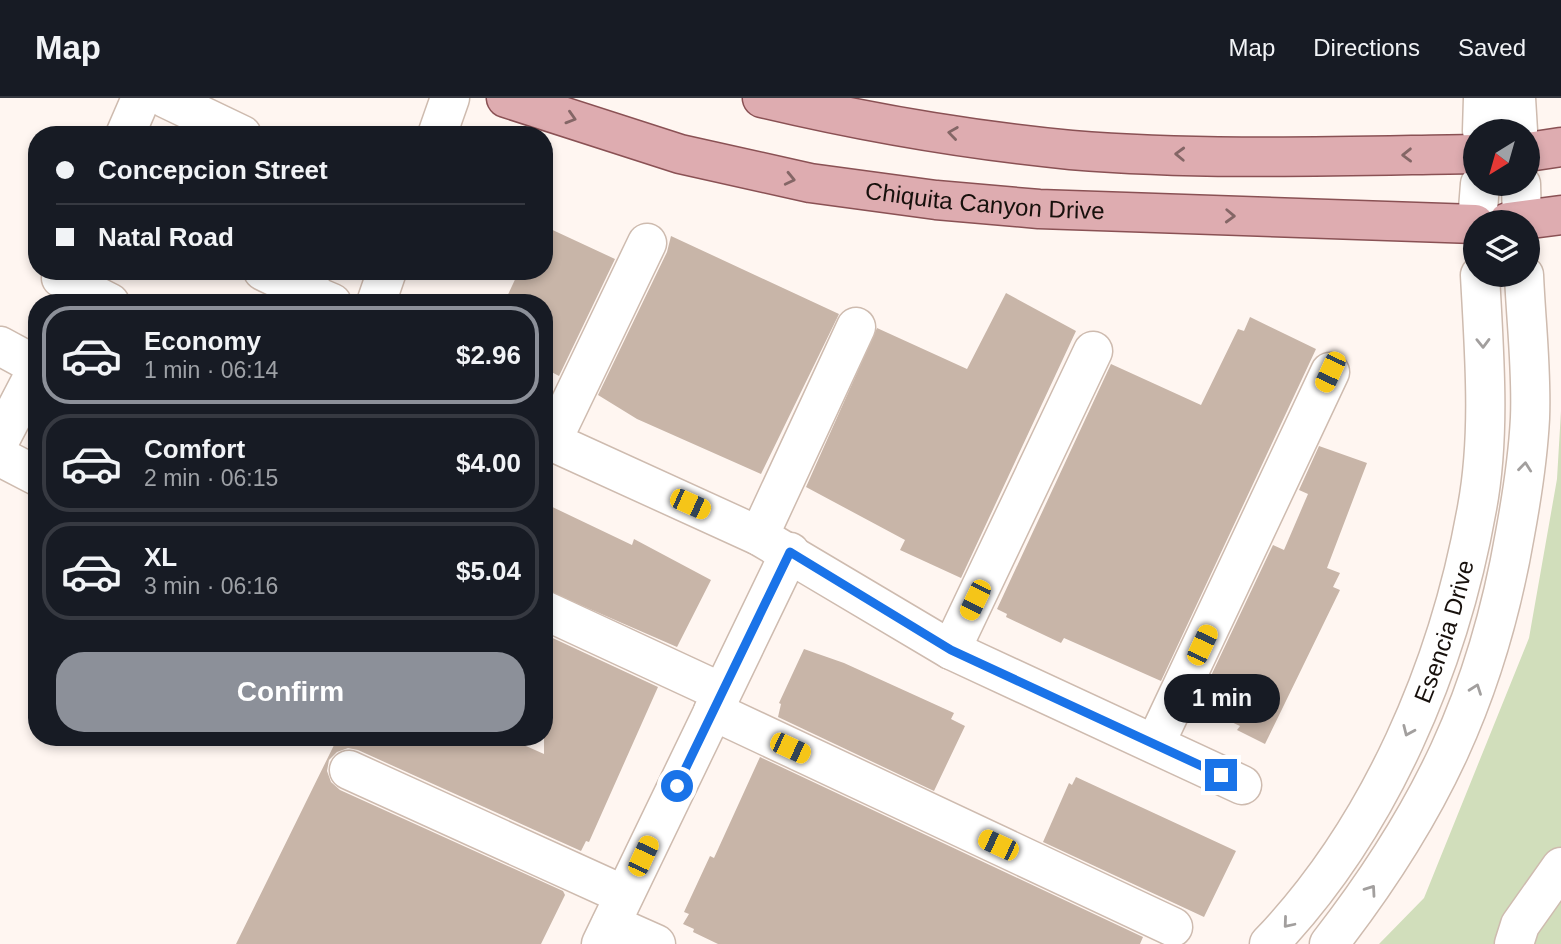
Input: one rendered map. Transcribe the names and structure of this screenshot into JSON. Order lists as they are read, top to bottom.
{
  "streets": {
    "main road": ["Chiquita Canyon Drive"],
    "street": ["Esencia Drive"]
  },
  "north": "bottom left",
  "page": {
    "header": "Map",
    "nav": ["Map", "Directions", "Saved"],
    "banner": ["Concepcion Street", "Natal Road"],
    "list": [
      {
        "name": "Economy",
        "note": "1 min · 06:14",
        "value": "$2.96"
      },
      {
        "name": "Comfort",
        "note": "2 min · 06:15",
        "value": "$4.00"
      },
      {
        "name": "XL",
        "note": "3 min · 06:16",
        "value": "$5.04"
      }
    ],
    "buttons": "Confirm",
    "bubble": "1 min"
  }
}
